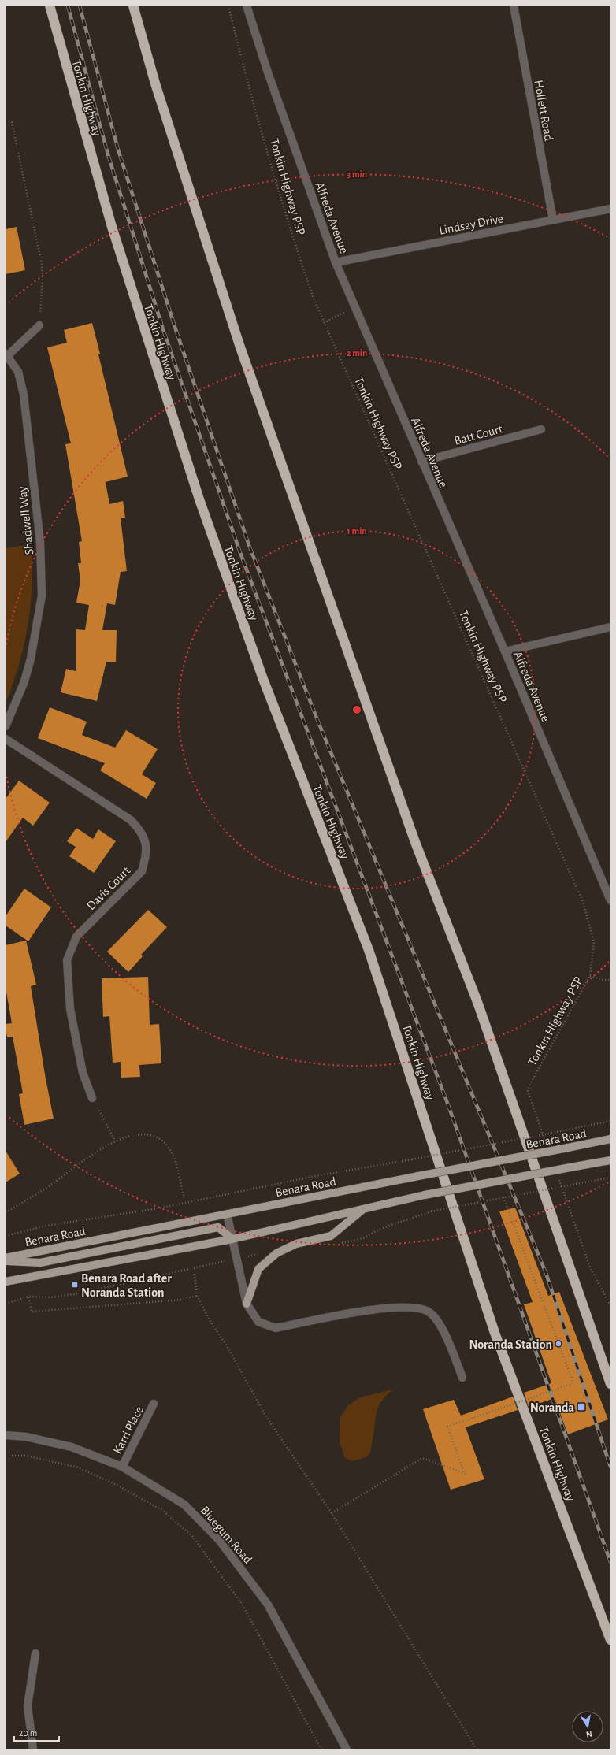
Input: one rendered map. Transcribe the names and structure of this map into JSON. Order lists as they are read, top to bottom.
{
  "streets": {
    "highway": ["Tonkin Highway"],
    "main road": ["Benara Road"],
    "street": [
      "Hollett Road",
      "Alfreda Avenue",
      "Lindsay Drive",
      "Batt Court",
      "Shadwell Way",
      "Davis Court",
      "Karri Place",
      "Bluegum Road"
    ],
    "path": ["Tonkin Highway PSP"]
  },
  "crossings": [
    ["Hollett Road", "Lindsay Drive"],
    ["Alfreda Avenue", "Lindsay Drive"],
    ["Alfreda Avenue", "Batt Court"],
    ["Karri Place", "Bluegum Road"]
  ],
  "places": {
    "transit": ["Benara Road after Noranda Station", "Noranda"],
    "other": ["Noranda Station"]
  },
  "scale_bar": "20 m",
  "north": "bottom",
  "rings": ["3 min", "2 min", "1 min"]
}
